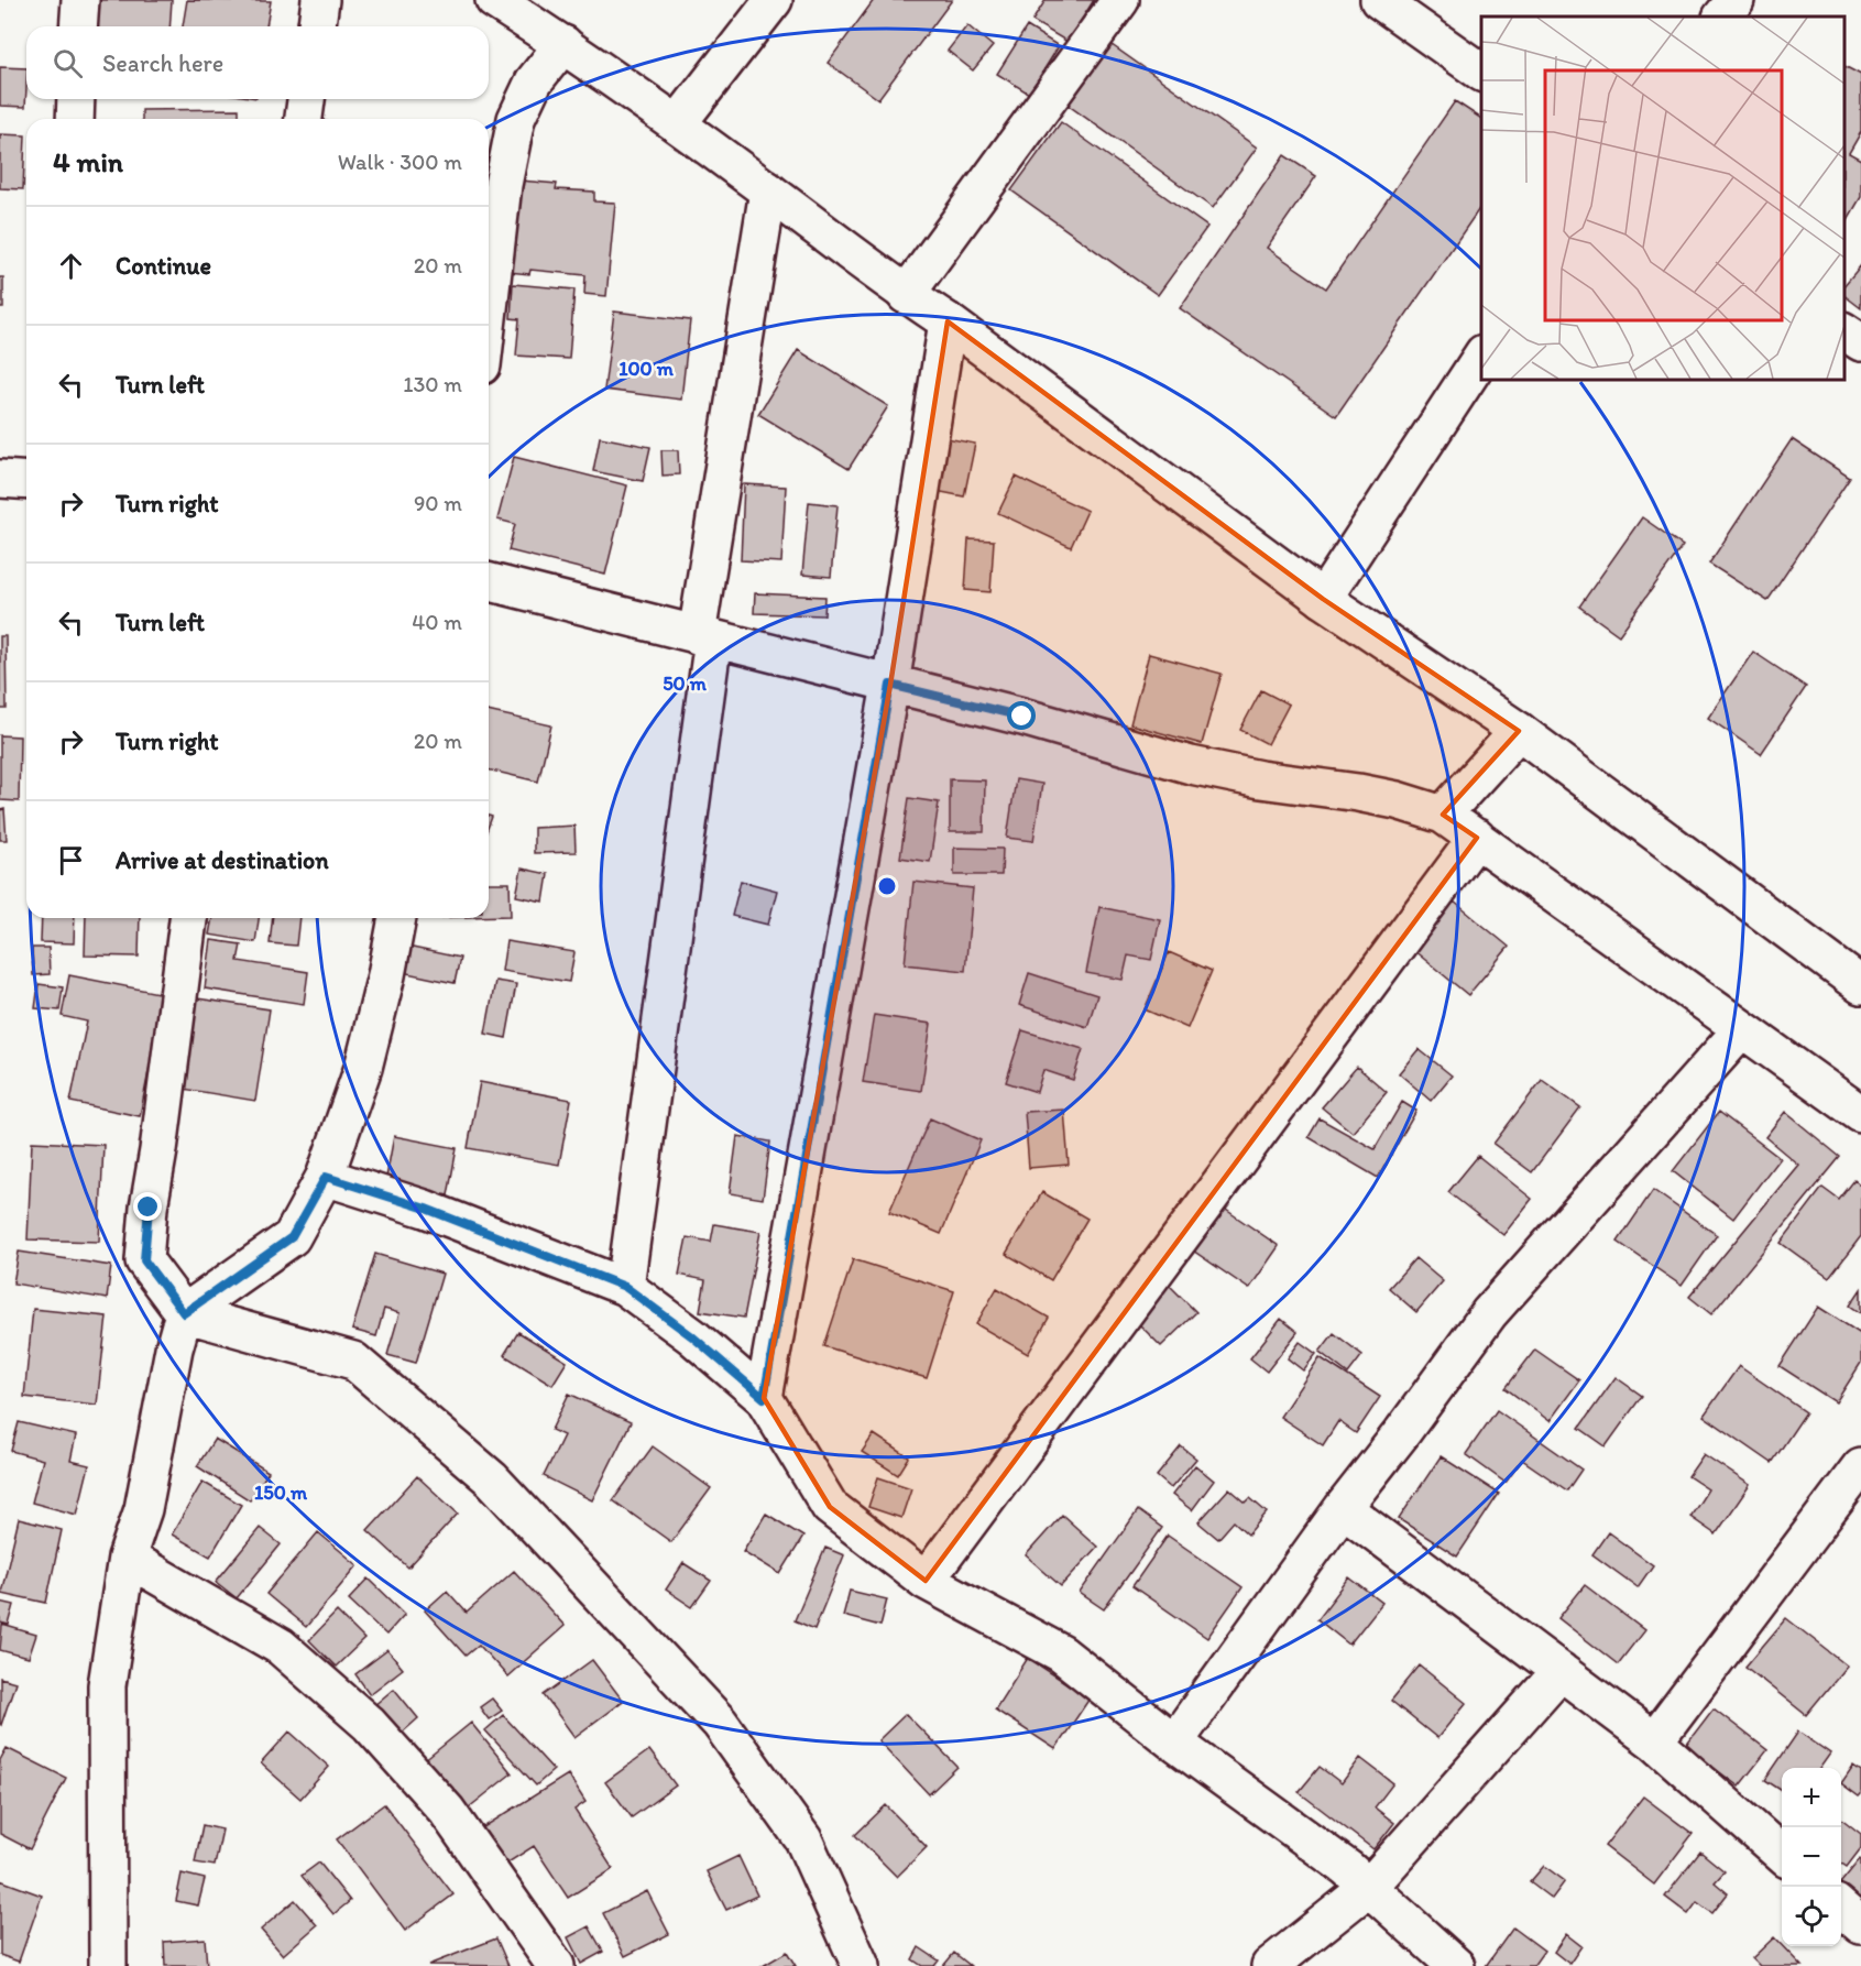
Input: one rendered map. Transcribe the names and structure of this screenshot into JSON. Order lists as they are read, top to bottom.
{
  "page": {
    "search": "Search here",
    "heading": ["4 min", "Walk · 300 m"],
    "list": [
      ["Continue", "20 m"],
      ["Turn left", "130 m"],
      ["Turn right", "90 m"],
      ["Turn left", "40 m"],
      ["Turn right", "20 m"],
      "Arrive at destination"
    ],
    "map_buttons": ["+", "−"]
  },
  "rings": ["100 m", "50 m", "150 m"]
}
